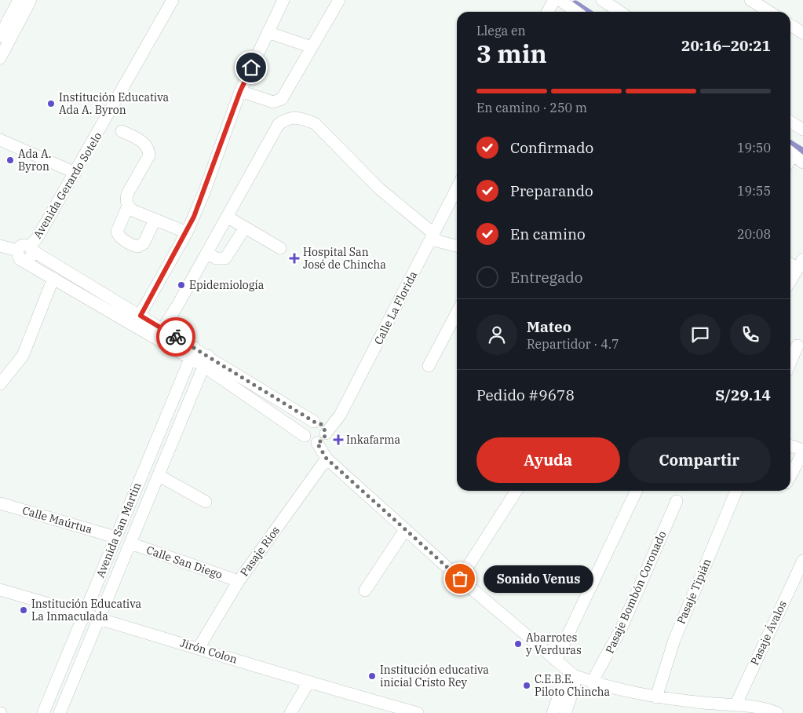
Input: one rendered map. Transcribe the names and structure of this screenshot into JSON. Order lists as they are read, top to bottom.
{
  "streets": {
    "street": [
      "Avenida Gerardo Sotelo",
      "Calle La Florida",
      "Calle Maúrtua",
      "Avenida San Martin",
      "Pasaje Rios",
      "Calle San Diego",
      "Pasaje Tipián",
      "Pasaje Bombón Coronado",
      "Pasaje Ávalos",
      "Jirón Colon"
    ]
  },
  "crossings": [
    ["Calle Maúrtua", "Avenida San Martin"],
    ["Avenida San Martin", "Calle San Diego"],
    ["Avenida San Martin", "Jirón Colon"],
    ["Pasaje Rios", "Calle San Diego"],
    ["Pasaje Rios", "Jirón Colon"]
  ],
  "places": {
    "other": [
      "Institución Educativa Ada A. Byron",
      "Ada A. Byron",
      "Epidemiología",
      "Sonido Venus",
      "Institución Educativa La Inmaculada",
      "Abarrotes y Verduras",
      "Institución educativa inicial Cristo Rey",
      "C.E.B.E. Piloto Chincha"
    ],
    "health": ["Hospital San José de Chincha", "Inkafarma"]
  },
  "page": {
    "heading": ["3 min", "Llega en", "20:16–20:21"],
    "panel": [
      "Mateo",
      "Repartidor · 4.7",
      "Pedido #9678",
      "S/29.14"
    ],
    "bar": "En camino · 250 m",
    "list": [
      ["Confirmado", "19:50"],
      ["Preparando", "19:55"],
      ["En camino", "20:08"],
      "Entregado"
    ],
    "buttons": ["Ayuda", "Compartir"],
    "bubble": "Sonido Venus"
  }
}
